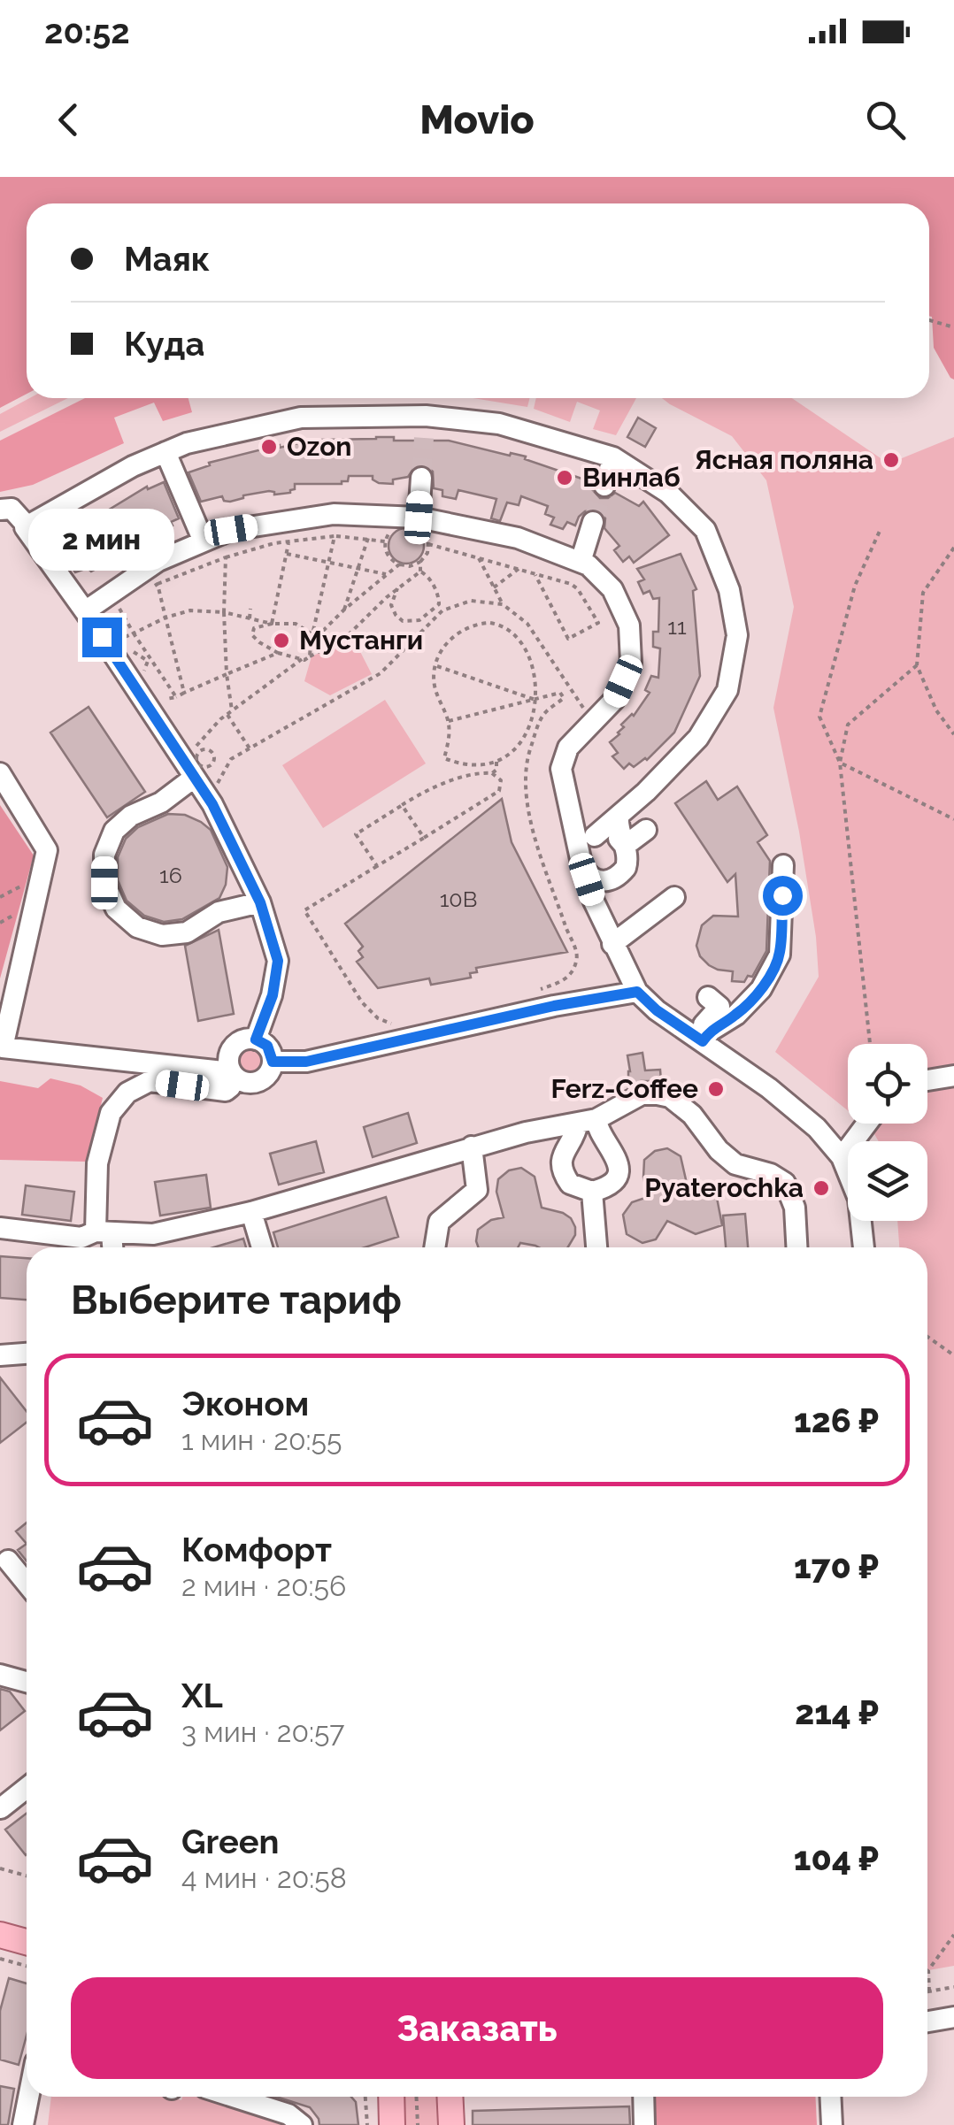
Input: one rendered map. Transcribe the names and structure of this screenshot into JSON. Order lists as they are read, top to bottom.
{
  "places": [
    "Ozon",
    "Ясная поляна",
    "Винлаб",
    "Мустанги",
    "Ferz-Coffee",
    "Pyaterochka"
  ],
  "house_numbers": ["11", "16", "10В"],
  "page": {
    "status": "20:52",
    "header": "Movio",
    "banner": ["Маяк", "Куда"],
    "bubble": "2 мин",
    "heading": "Выберите тариф",
    "list": [
      {
        "name": "Эконом",
        "note": "1 мин · 20:55",
        "value": "126 ₽"
      },
      {
        "name": "Комфорт",
        "note": "2 мин · 20:56",
        "value": "170 ₽"
      },
      {
        "name": "XL",
        "note": "3 мин · 20:57",
        "value": "214 ₽"
      },
      {
        "name": "Green",
        "note": "4 мин · 20:58",
        "value": "104 ₽"
      }
    ],
    "buttons": "Заказать"
  }
}
